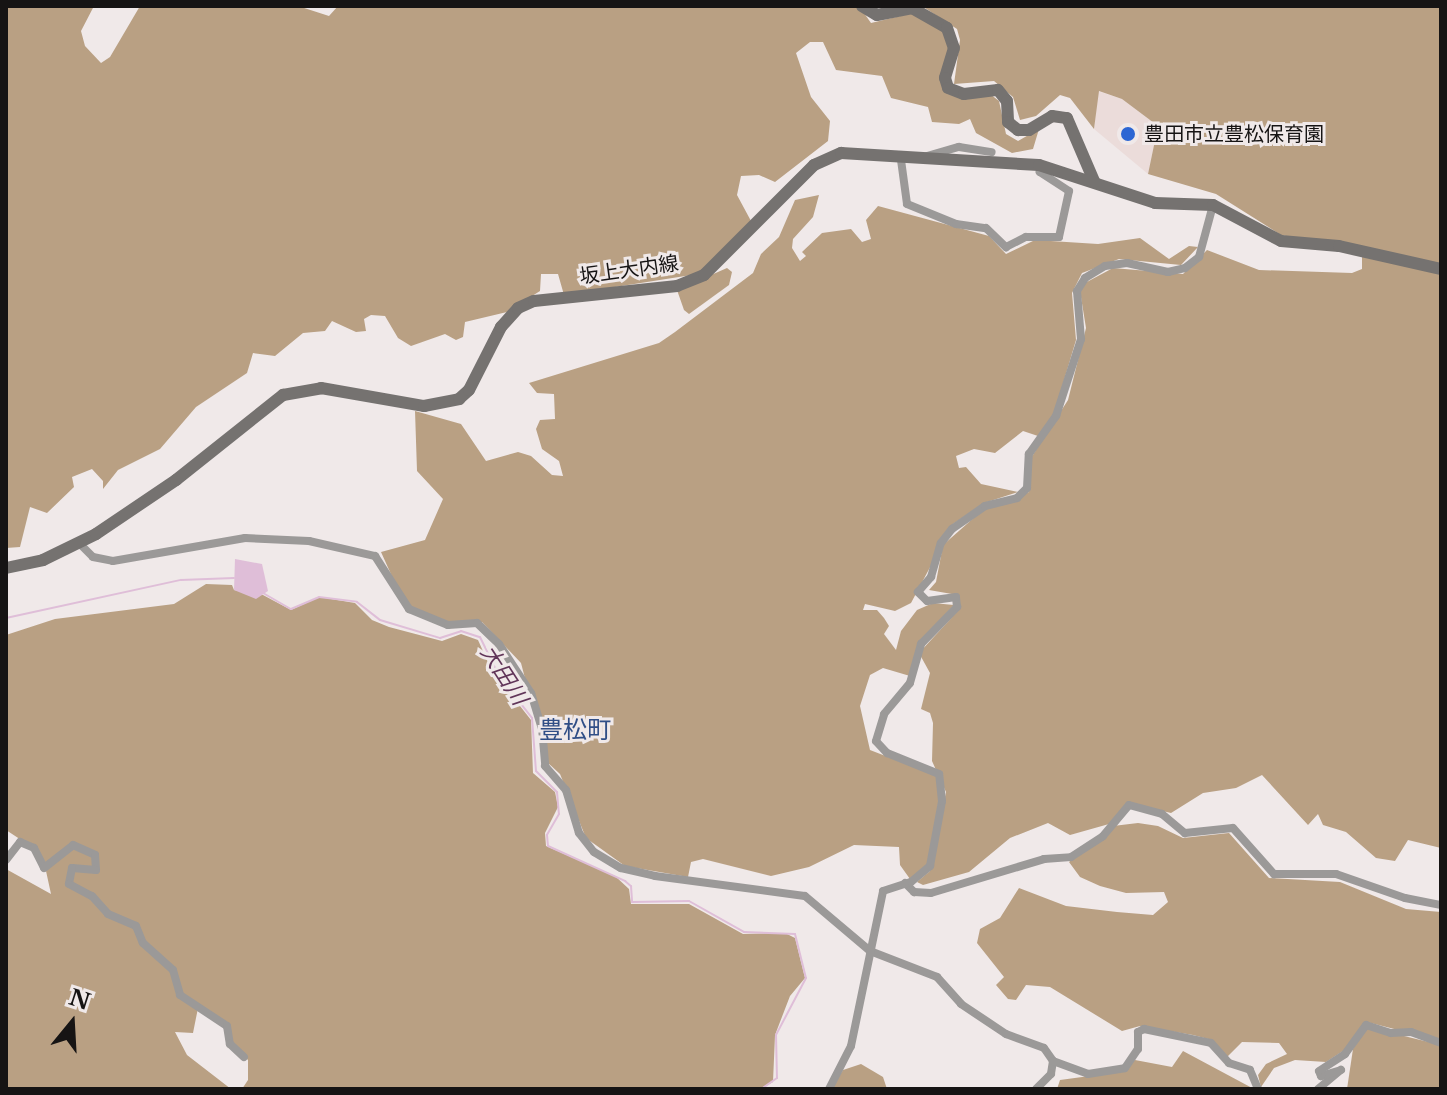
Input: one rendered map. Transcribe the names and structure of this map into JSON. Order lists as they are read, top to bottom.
{
  "streets": {
    "main road": ["坂上大内線"]
  },
  "districts": ["豊松町"],
  "water": ["大田川"],
  "places": ["豊田市立豊松保育園"],
  "north": "top"
}
